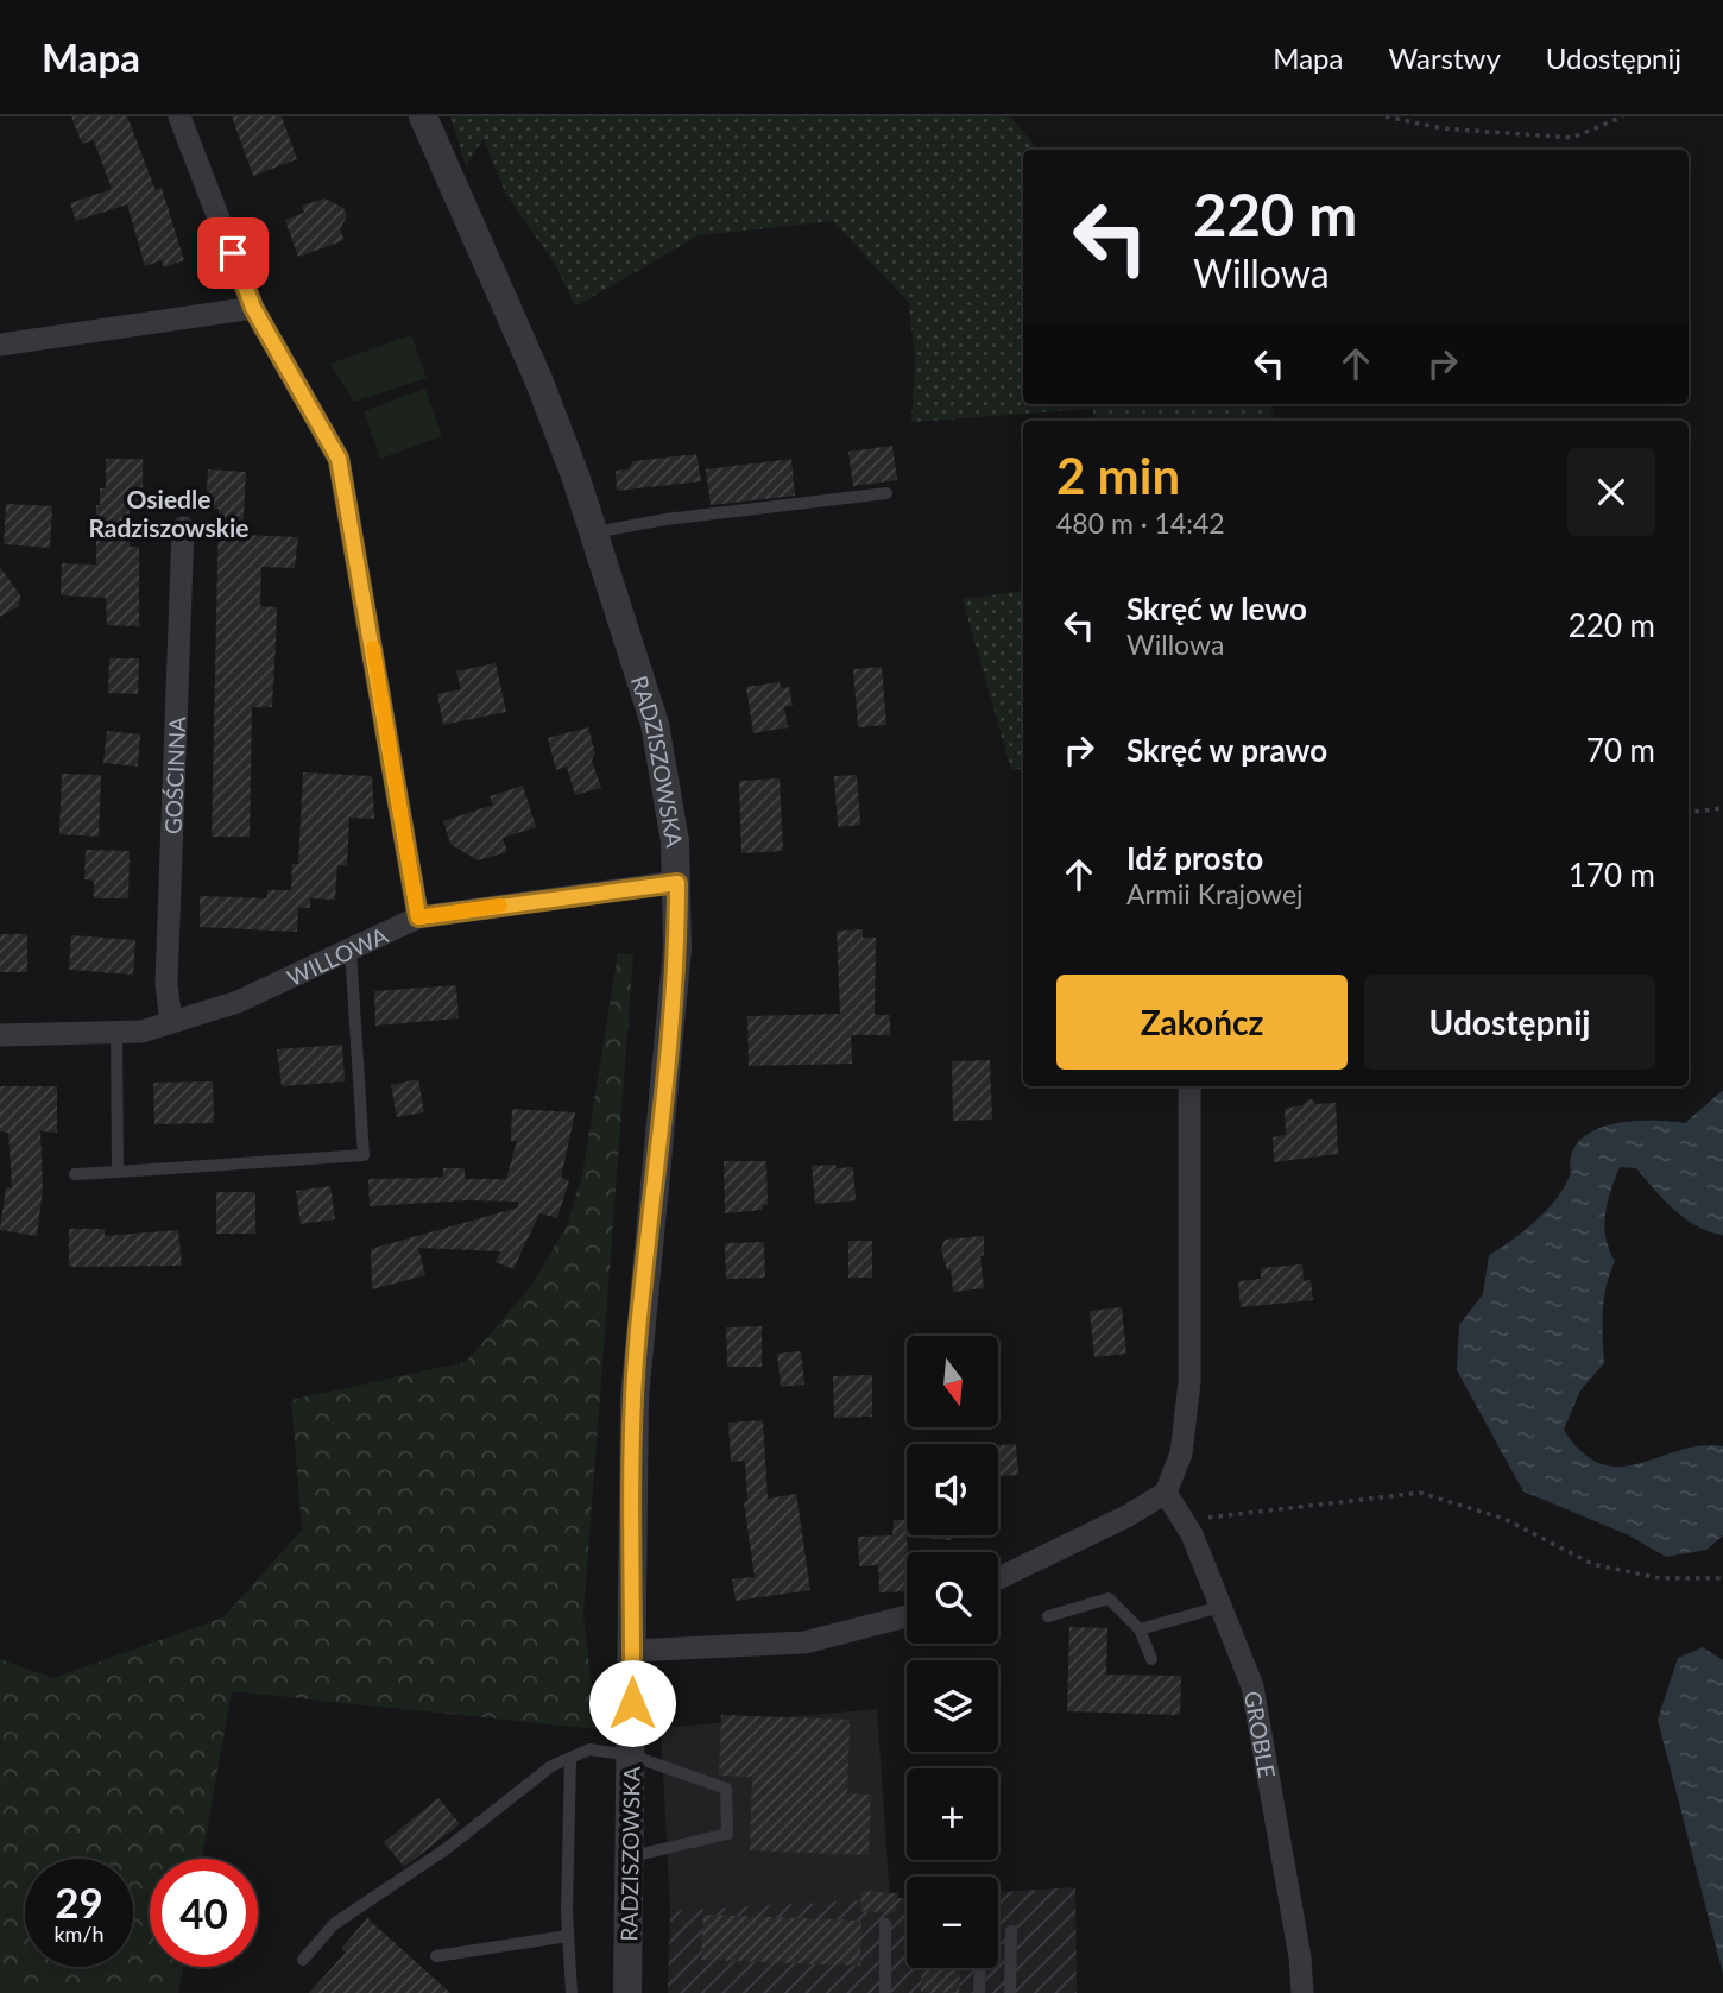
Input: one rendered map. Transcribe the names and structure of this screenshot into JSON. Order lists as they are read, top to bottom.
{
  "streets": {
    "street": [
      "RADZISZOWSKA",
      "GOŚCINNA",
      "WILLOWA",
      "GROBLE"
    ]
  },
  "crossings": [
    ["RADZISZOWSKA", "WILLOWA"],
    ["GOŚCINNA", "WILLOWA"]
  ],
  "districts": ["Osiedle Radziszowskie"],
  "north": "bottom",
  "page": {
    "header": "Mapa",
    "nav": ["Mapa", "Warstwy", "Udostępnij"],
    "turn": ["220 m", "Willowa"],
    "heading": ["2 min", "480 m · 14:42"],
    "list": [
      {
        "name": "Skręć w lewo",
        "note": "Willowa",
        "value": "220 m"
      },
      {
        "name": "Skręć w prawo",
        "value": "70 m"
      },
      {
        "name": "Idź prosto",
        "note": "Armii Krajowej",
        "value": "170 m"
      }
    ],
    "buttons": ["Zakończ", "Udostępnij"],
    "map_buttons": ["+", "−"],
    "speed": "29 km/h",
    "limit": "40"
  }
}
